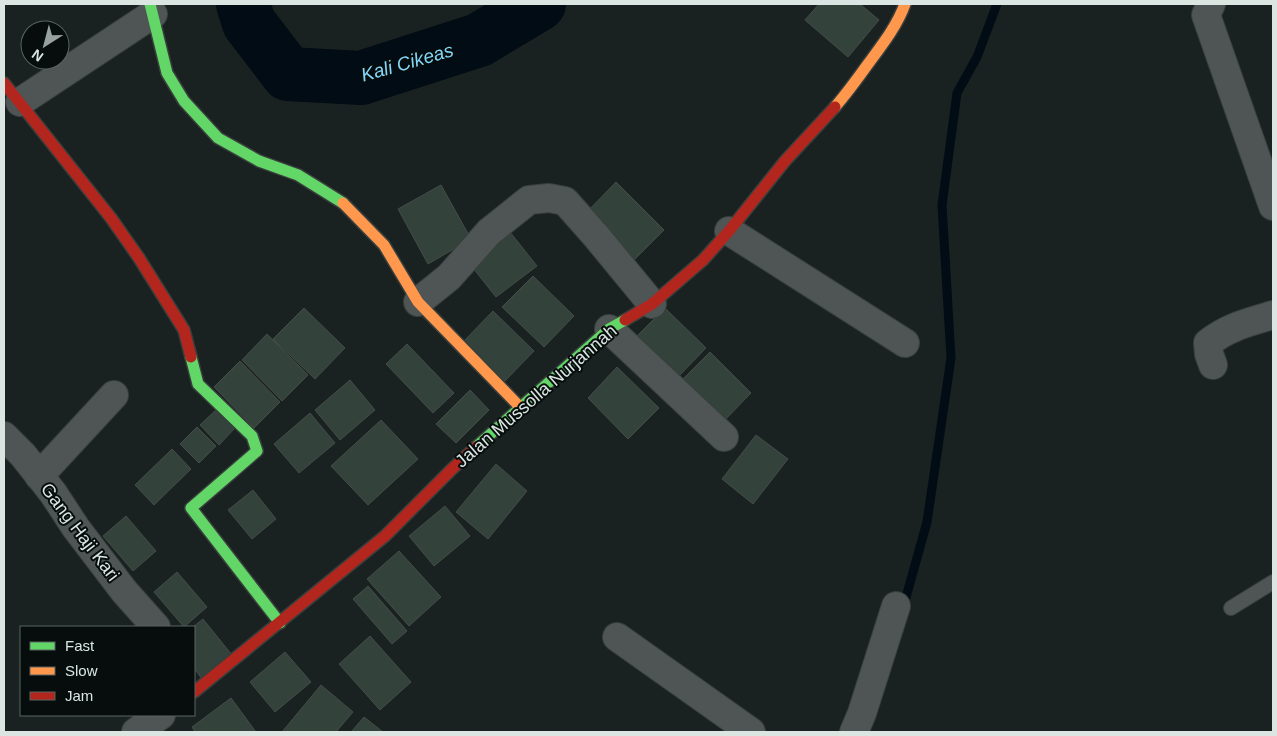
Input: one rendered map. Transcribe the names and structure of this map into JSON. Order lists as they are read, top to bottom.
{
  "streets": {
    "street": ["Jalan Mussolla Nurjannah", "Gang Haji Kari"]
  },
  "water": ["Kali Cikeas"],
  "legend": ["Fast", "Slow", "Jam"],
  "north": "bottom left"
}
